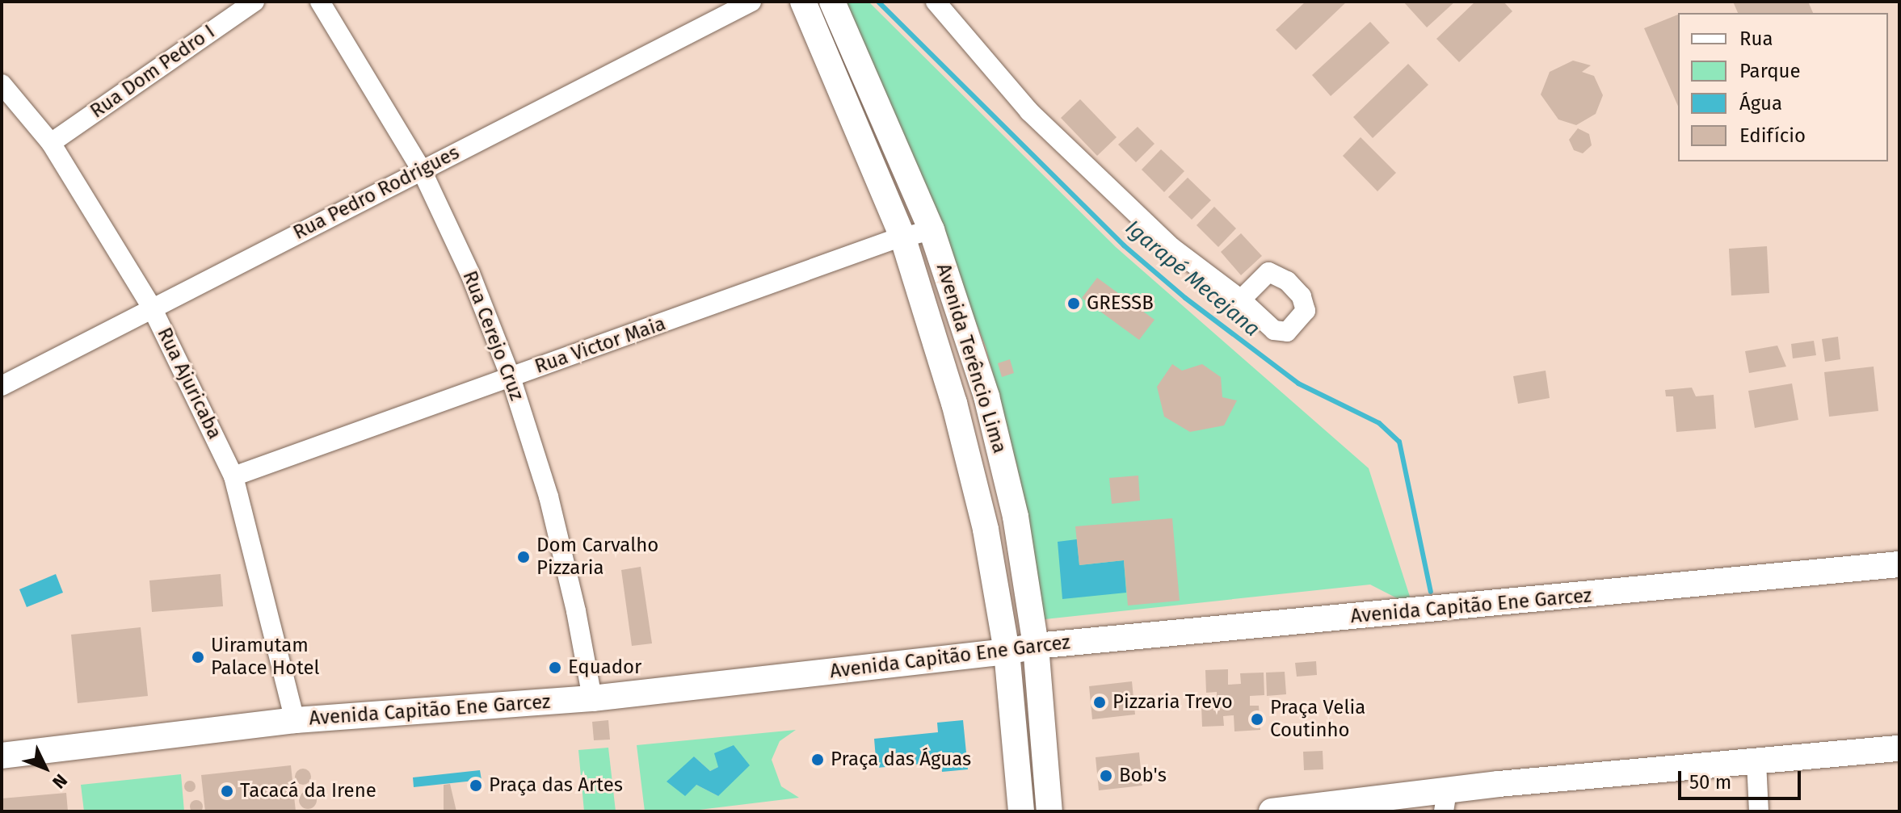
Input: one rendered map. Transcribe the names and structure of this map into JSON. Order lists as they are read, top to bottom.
{
  "streets": {
    "main road": ["Avenida Terêncio Lima", "Avenida Capitão Ene Garcez"],
    "street": [
      "Rua Dom Pedro I",
      "Rua Pedro Rodrigues",
      "Rua Cerejo Cruz",
      "Rua Victor Maia",
      "Rua Ajuricaba"
    ]
  },
  "crossings": [
    ["Rua Dom Pedro I", "Rua Ajuricaba"],
    ["Rua Pedro Rodrigues", "Rua Cerejo Cruz"],
    ["Rua Pedro Rodrigues", "Rua Ajuricaba"],
    ["Rua Cerejo Cruz", "Rua Victor Maia"],
    ["Rua Cerejo Cruz", "Avenida Capitão Ene Garcez"],
    ["Rua Victor Maia", "Avenida Terêncio Lima"],
    ["Rua Victor Maia", "Rua Ajuricaba"],
    ["Avenida Terêncio Lima", "Avenida Capitão Ene Garcez"],
    ["Rua Ajuricaba", "Avenida Capitão Ene Garcez"]
  ],
  "water": ["Igarapé Mecejana"],
  "places": [
    "GRESSB",
    "Dom Carvalho Pizzaria",
    "Uiramutam Palace Hotel",
    "Equador",
    "Pizzaria Trevo",
    "Praça Velia Coutinho",
    "Praça das Águas",
    "Bob's",
    "Praça das Artes",
    "Tacacá da Irene"
  ],
  "legend": [
    "Rua",
    "Parque",
    "Água",
    "Edifício"
  ],
  "scale_bar": "50 m",
  "north": "bottom right"
}
